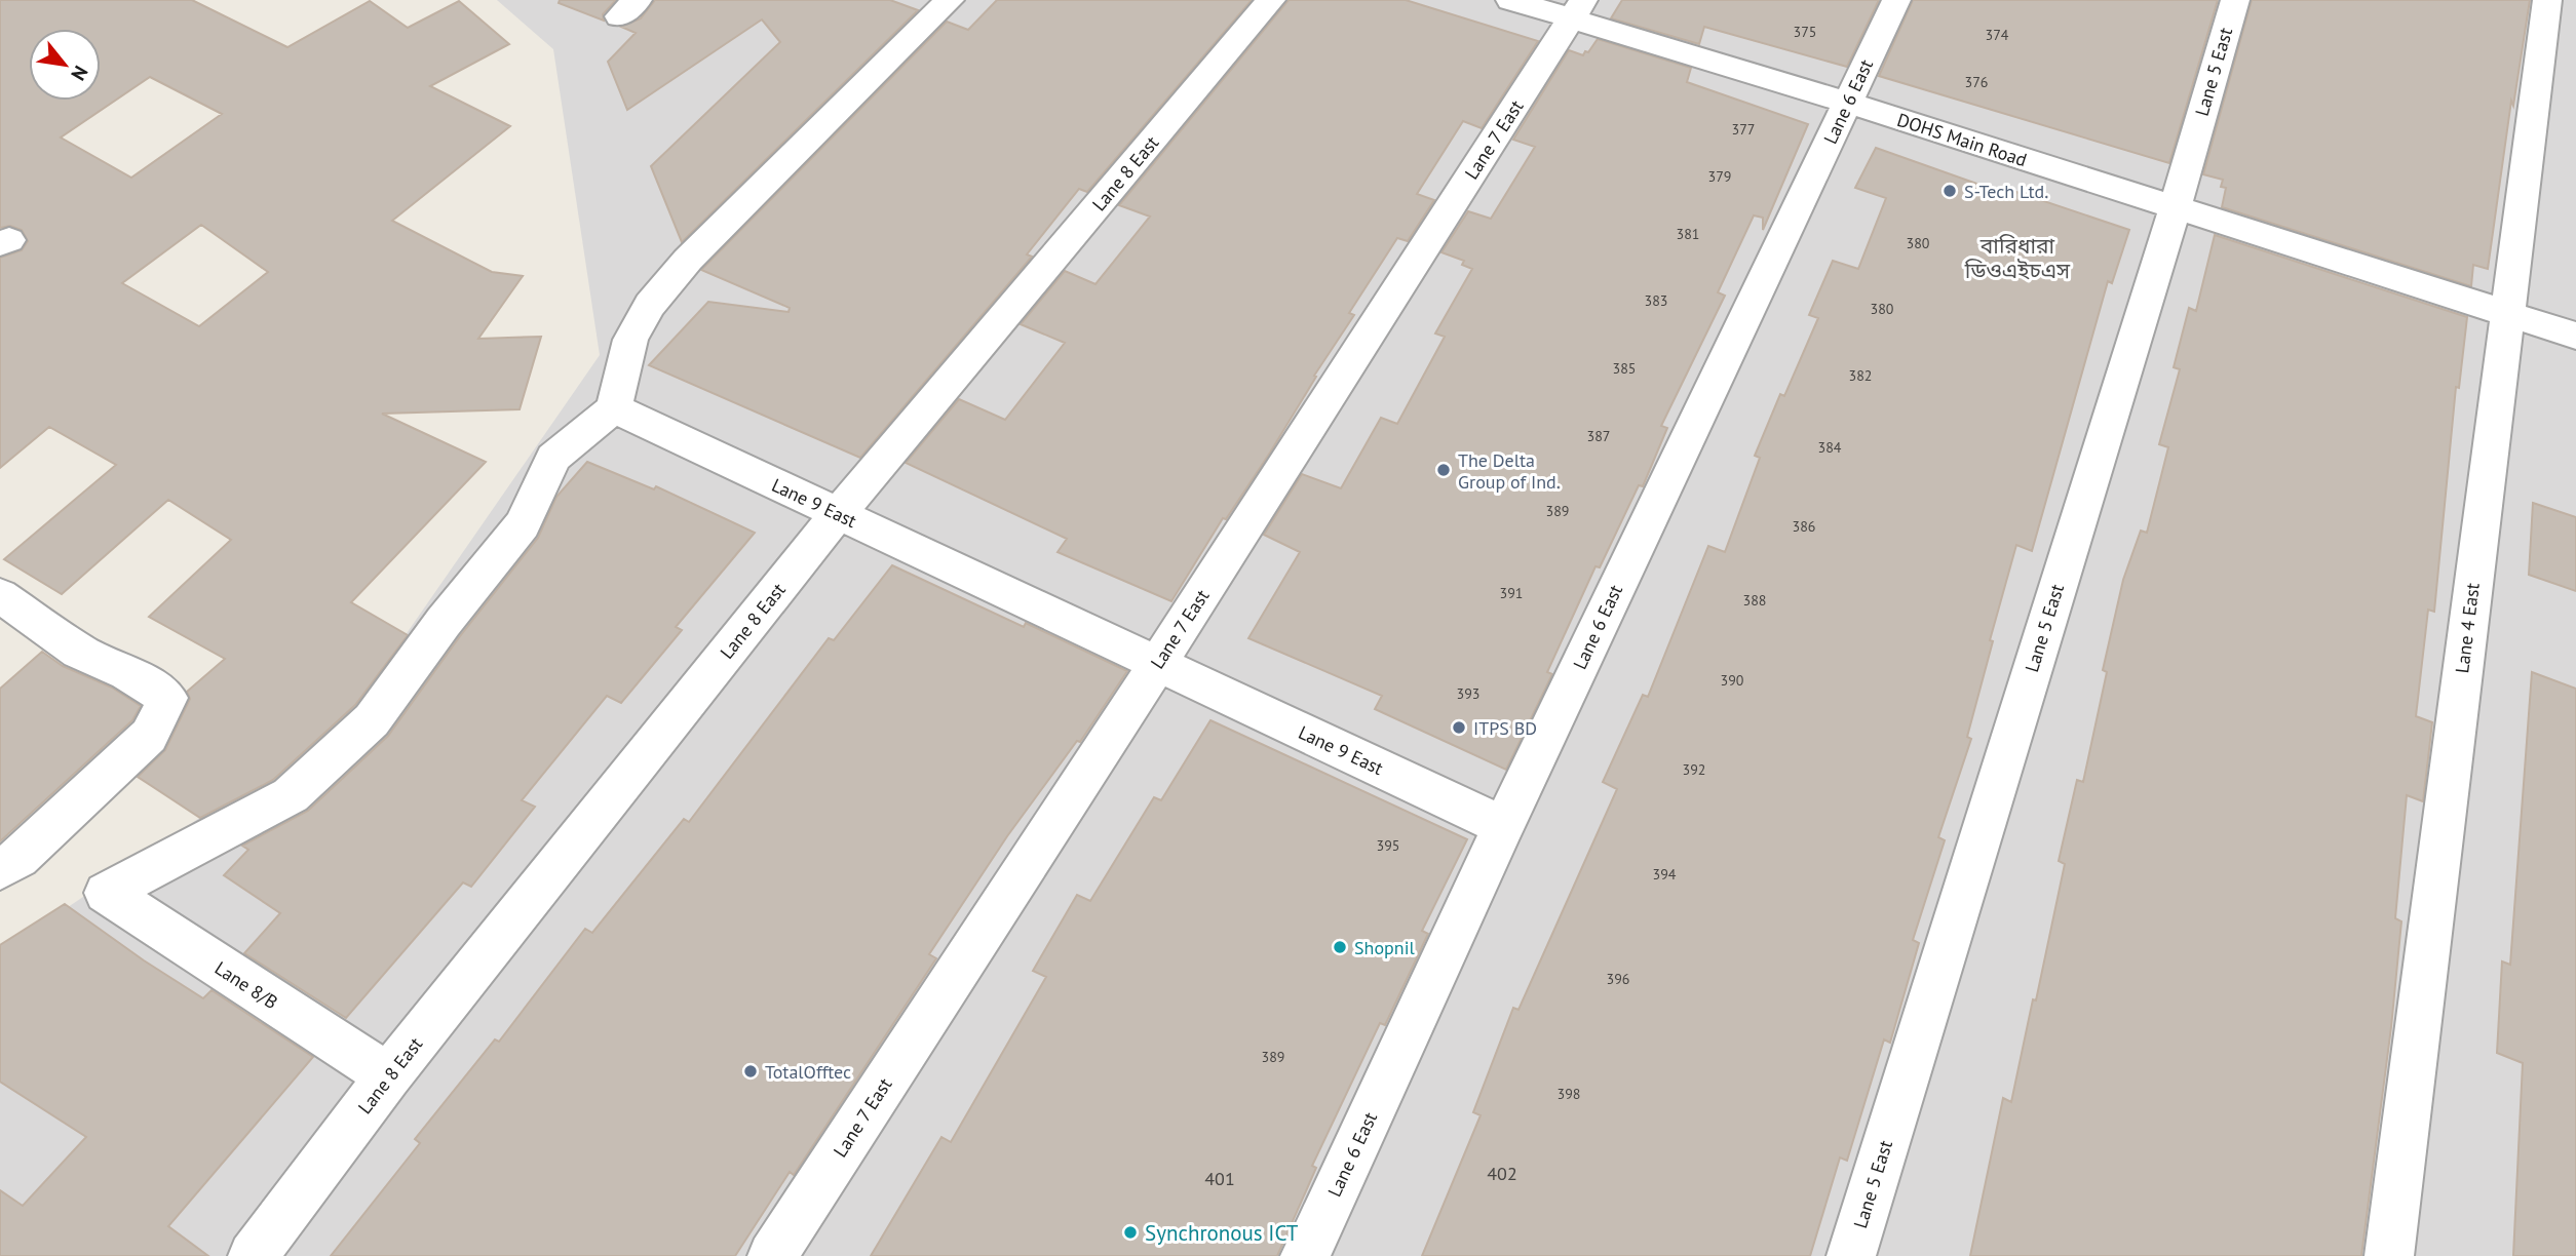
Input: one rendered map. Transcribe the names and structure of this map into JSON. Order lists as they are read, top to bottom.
{
  "streets": {
    "street": [
      "Lane 5 East",
      "Lane 6 East",
      "Lane 7 East",
      "DOHS Main Road",
      "Lane 8 East",
      "Lane 9 East",
      "Lane 4 East",
      "Lane 8/B"
    ]
  },
  "crossings": [
    ["Lane 5 East", "DOHS Main Road"],
    ["Lane 6 East", "DOHS Main Road"],
    ["Lane 6 East", "Lane 9 East"],
    ["Lane 7 East", "DOHS Main Road"],
    ["Lane 7 East", "Lane 9 East"],
    ["DOHS Main Road", "Lane 4 East"],
    ["Lane 8 East", "Lane 9 East"],
    ["Lane 8 East", "Lane 8/B"],
    ["Lane 9 East", "Lane 8/B"]
  ],
  "districts": ["বারিধারা ডিওএইচএস"],
  "places": [
    "S-Tech Ltd.",
    "The Delta Group of Ind.",
    "ITPS BD",
    "Shopnil",
    "TotalOfftec",
    "Synchronous ICT"
  ],
  "house_numbers": [
    "375",
    "374",
    "376",
    "377",
    "379",
    "381",
    "380",
    "383",
    "380",
    "385",
    "382",
    "387",
    "384",
    "389",
    "386",
    "391",
    "388",
    "390",
    "393",
    "392",
    "395",
    "394",
    "396",
    "389",
    "398",
    "402",
    "401"
  ],
  "north": "bottom right"
}
